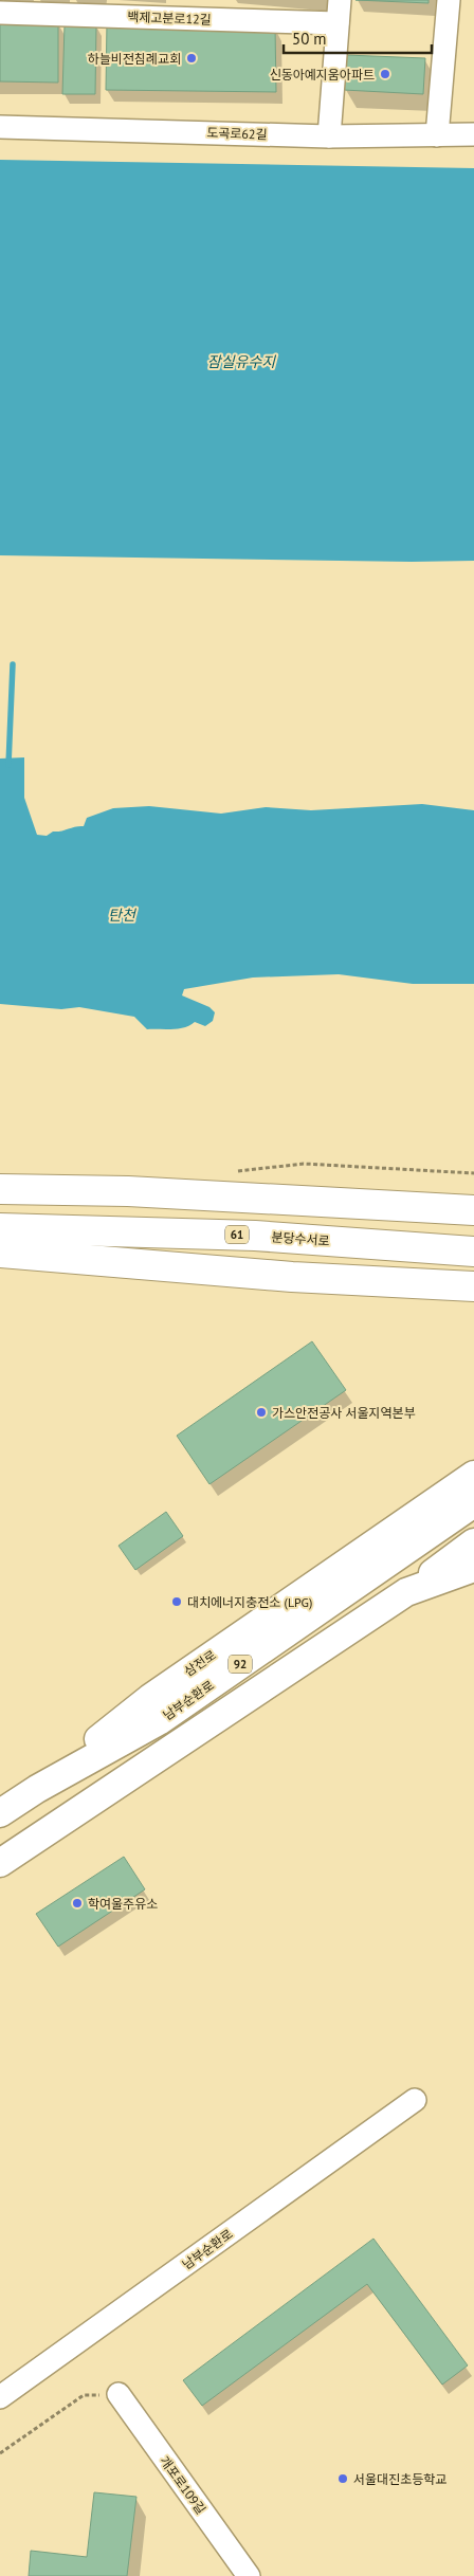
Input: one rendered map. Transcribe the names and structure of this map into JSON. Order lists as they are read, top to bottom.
{
  "streets": {
    "highway": ["61", "분당수서로"],
    "main road": ["삼전로", "92", "남부순환로"],
    "street": ["백제고분로12길", "도곡로62길", "개포로109길"]
  },
  "crossings": [
    ["삼전로", "남부순환로"]
  ],
  "water": ["잠실유수지", "탄천"],
  "places": [
    "하늘비전침례교회",
    "신동아예지움아파트",
    "가스안전공사 서울지역본부",
    "대치에너지충전소 (LPG)",
    "학여울주유소",
    "서울대진초등학교"
  ],
  "scale_bar": "50 m"
}
